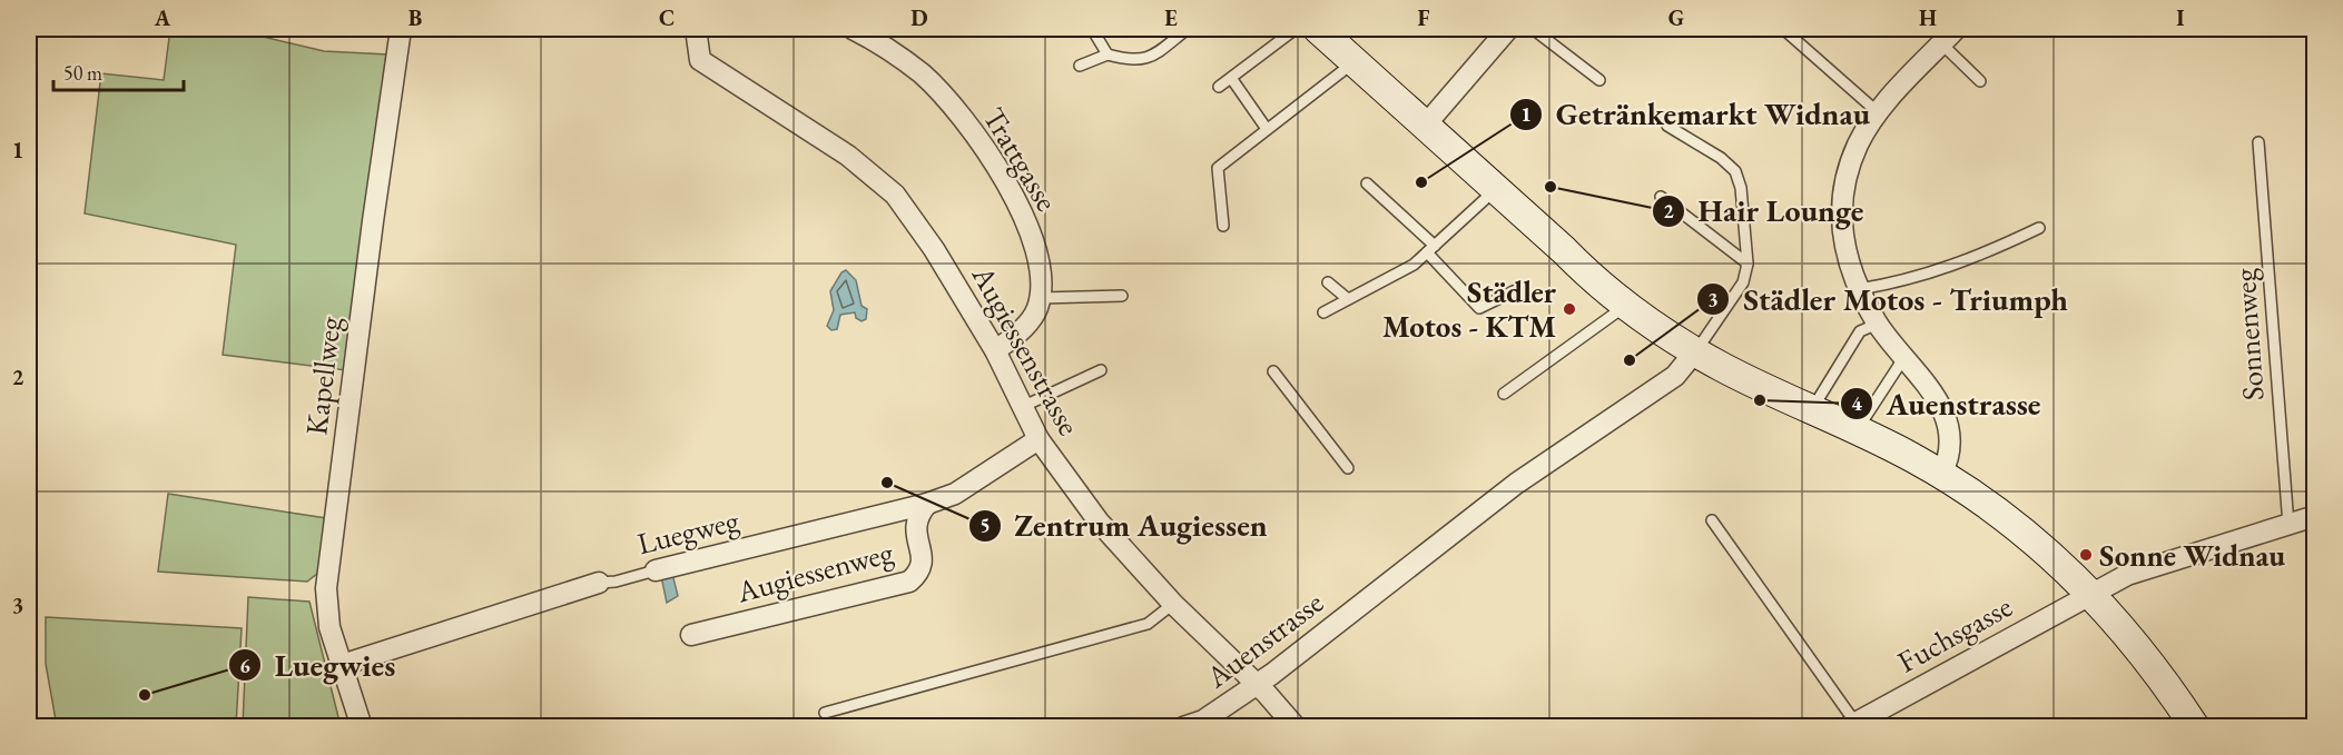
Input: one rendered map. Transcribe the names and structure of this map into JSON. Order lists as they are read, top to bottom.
{
  "streets": {
    "street": [
      "Trattgasse",
      "Augiessenstrasse",
      "Kapellweg",
      "Luegweg",
      "Augiessenweg",
      "Fuchsgasse",
      "Auenstrasse"
    ],
    "lane": ["Sonnenweg"]
  },
  "crossings": [
    ["Sonnenweg", "Fuchsgasse"],
    ["Augiessenstrasse", "Luegweg"],
    ["Augiessenstrasse", "Auenstrasse"],
    ["Kapellweg", "Luegweg"],
    ["Luegweg", "Augiessenweg"]
  ],
  "places": [
    "Getränkemarkt Widnau",
    "Hair Lounge",
    "Städler Motos - KTM",
    "Städler Motos - Triumph",
    "Auenstrasse",
    "Zentrum Augiessen",
    "Sonne Widnau",
    "Luegwies"
  ],
  "scale_bar": "50 m",
  "grid": {
    "columns": [
      "A",
      "B",
      "C",
      "D",
      "E",
      "F",
      "G",
      "H",
      "I"
    ],
    "rows": ["1", "2", "3"]
  }
}
